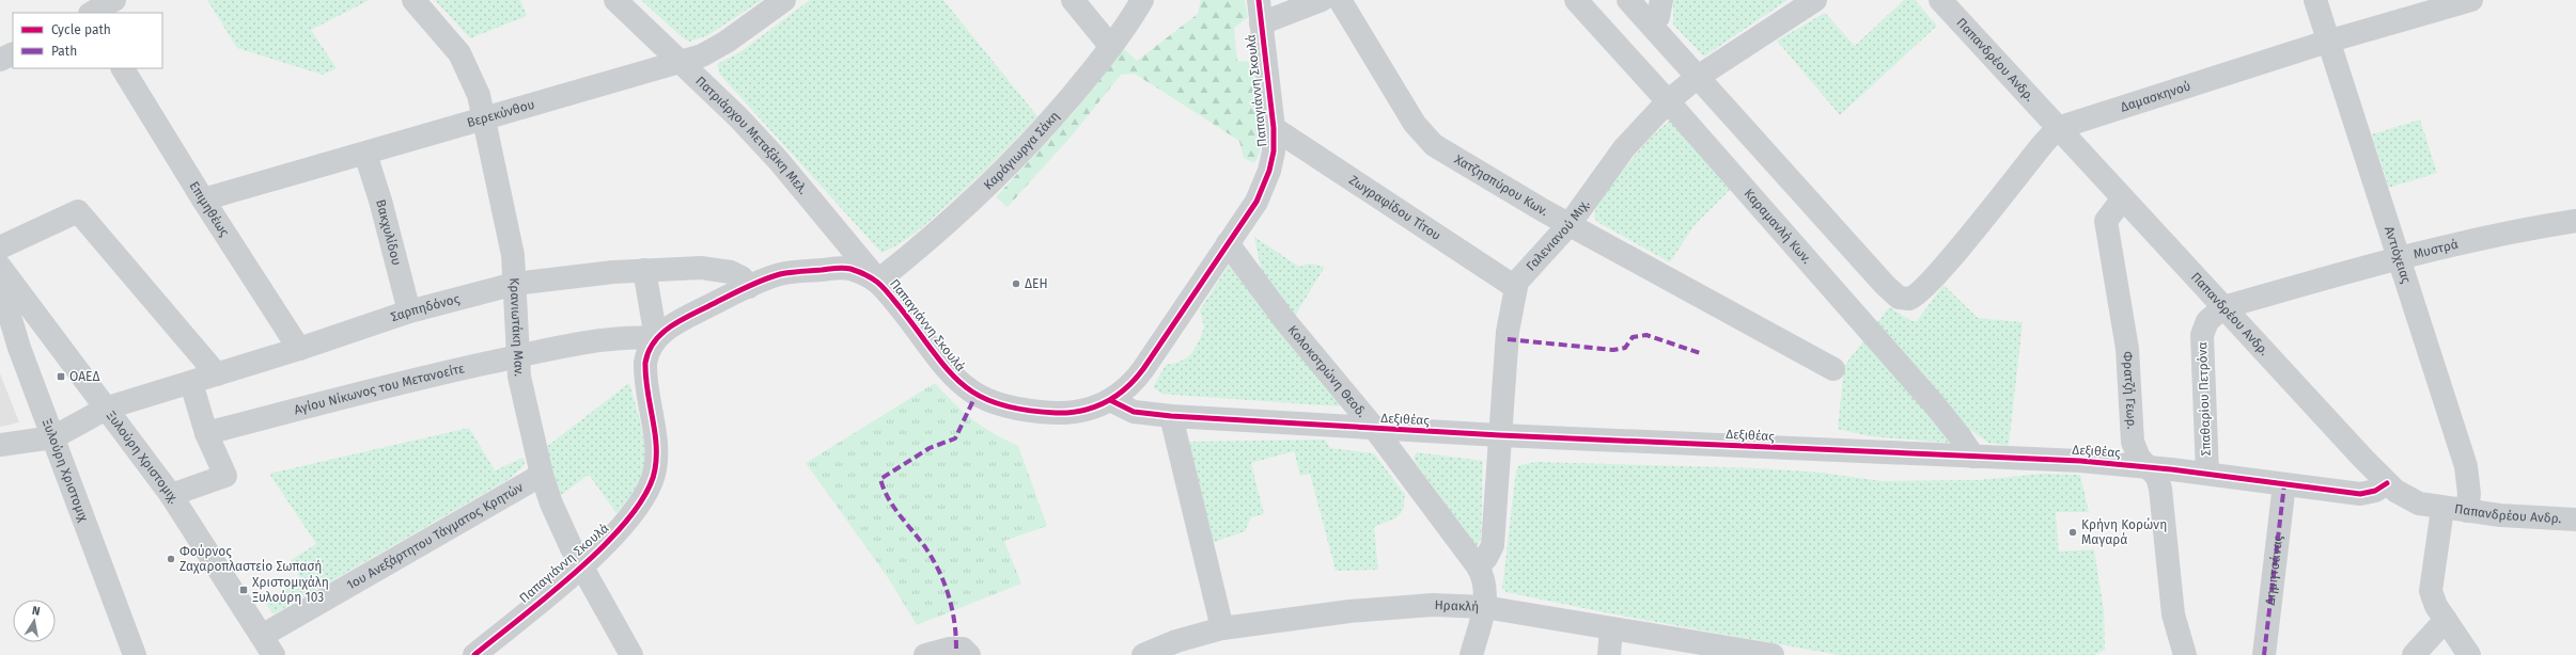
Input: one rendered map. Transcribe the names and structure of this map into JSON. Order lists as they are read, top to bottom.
{
  "streets": {
    "street": [
      "Παπανδρέου Ανδρ.",
      "Παπαγιάννη Σκουλά",
      "Δαμασκηνού",
      "Βερεκύνθου",
      "Πατριάρχου Μεταξάκη Μελ.",
      "Καράγιωργα Σάκη",
      "Χατζησπύρου Κων.",
      "Ζωγραφίδου Τίτου",
      "Επιμηθέως",
      "Καραμανλή Κων.",
      "Βακχυλίδου",
      "Γαλενιανού Μιχ.",
      "Μυστρά",
      "Αντιόχειας",
      "Σαρπηδόνος",
      "Κρανιωτάκη Μαν.",
      "Κολοκοτρώνη Θεοδ.",
      "Αγίου Νίκωνος του Μετανοείτε",
      "Φρατζή Γεωρ.",
      "Σπαθαρίου Πετρόνα",
      "Δεξιθέας",
      "Ξυλούρη Χριστομιχ.",
      "Ξυλούρη Χριστομιχ",
      "1ου Ανεξάρτητου Τάγματος Κρητών",
      "Δημητσάνας",
      "Ηρακλή"
    ]
  },
  "crossings": [
    ["Παπανδρέου Ανδρ.", "Δαμασκηνού"],
    ["Παπανδρέου Ανδρ.", "Μυστρά"],
    ["Παπανδρέου Ανδρ.", "Αντιόχειας"],
    ["Παπανδρέου Ανδρ.", "Φρατζή Γεωρ."],
    ["Παπανδρέου Ανδρ.", "Σπαθαρίου Πετρόνα"],
    ["Παπανδρέου Ανδρ.", "Δεξιθέας"],
    ["Παπαγιάννη Σκουλά", "Πατριάρχου Μεταξάκη Μελ."],
    ["Παπαγιάννη Σκουλά", "Καράγιωργα Σάκη"],
    ["Παπαγιάννη Σκουλά", "Ζωγραφίδου Τίτου"],
    ["Παπαγιάννη Σκουλά", "Σαρπηδόνος"],
    ["Παπαγιάννη Σκουλά", "Κρανιωτάκη Μαν."],
    ["Παπαγιάννη Σκουλά", "Κολοκοτρώνη Θεοδ."],
    ["Παπαγιάννη Σκουλά", "Αγίου Νίκωνος του Μετανοείτε"],
    ["Παπαγιάννη Σκουλά", "Δεξιθέας"],
    ["Δαμασκηνού", "Γαλενιανού Μιχ."],
    ["Δαμασκηνού", "Αντιόχειας"],
    ["Βερεκύνθου", "Πατριάρχου Μεταξάκη Μελ."],
    ["Βερεκύνθου", "Επιμηθέως"],
    ["Βερεκύνθου", "Βακχυλίδου"],
    ["Βερεκύνθου", "Κρανιωτάκη Μαν."],
    ["Πατριάρχου Μεταξάκη Μελ.", "Καράγιωργα Σάκη"],
    ["Χατζησπύρου Κων.", "Γαλενιανού Μιχ."],
    ["Ζωγραφίδου Τίτου", "Γαλενιανού Μιχ."],
    ["Επιμηθέως", "Σαρπηδόνος"],
    ["Καραμανλή Κων.", "Γαλενιανού Μιχ."],
    ["Καραμανλή Κων.", "Δεξιθέας"],
    ["Βακχυλίδου", "Σαρπηδόνος"],
    ["Γαλενιανού Μιχ.", "Κολοκοτρώνη Θεοδ."],
    ["Γαλενιανού Μιχ.", "Δεξιθέας"],
    ["Μυστρά", "Αντιόχειας"],
    ["Μυστρά", "Σπαθαρίου Πετρόνα"],
    ["Σαρπηδόνος", "Κρανιωτάκη Μαν."],
    ["Σαρπηδόνος", "Ξυλούρη Χριστομιχ."],
    ["Σαρπηδόνος", "Ξυλούρη Χριστομιχ"],
    ["Κρανιωτάκη Μαν.", "Αγίου Νίκωνος του Μετανοείτε"],
    ["Κρανιωτάκη Μαν.", "1ου Ανεξάρτητου Τάγματος Κρητών"],
    ["Κολοκοτρώνη Θεοδ.", "Δεξιθέας"],
    ["Κολοκοτρώνη Θεοδ.", "Ηρακλή"],
    ["Φρατζή Γεωρ.", "Δεξιθέας"],
    ["Σπαθαρίου Πετρόνα", "Δεξιθέας"],
    ["Δεξιθέας", "Δημητσάνας"],
    ["Ξυλούρη Χριστομιχ.", "Ξυλούρη Χριστομιχ"],
    ["Ξυλούρη Χριστομιχ.", "1ου Ανεξάρτητου Τάγματος Κρητών"]
  ],
  "places": {
    "other": ["ΔΕΗ", "Κρήνη Κορώνη Μαγαρά", "Φούρνος Ζαχαροπλαστείο Σωπασή"],
    "transit": ["ΟΑΕΔ", "Χριστομιχάλη Ξυλούρη 103"]
  },
  "legend": ["Cycle path", "Path"],
  "north": "top"
}
